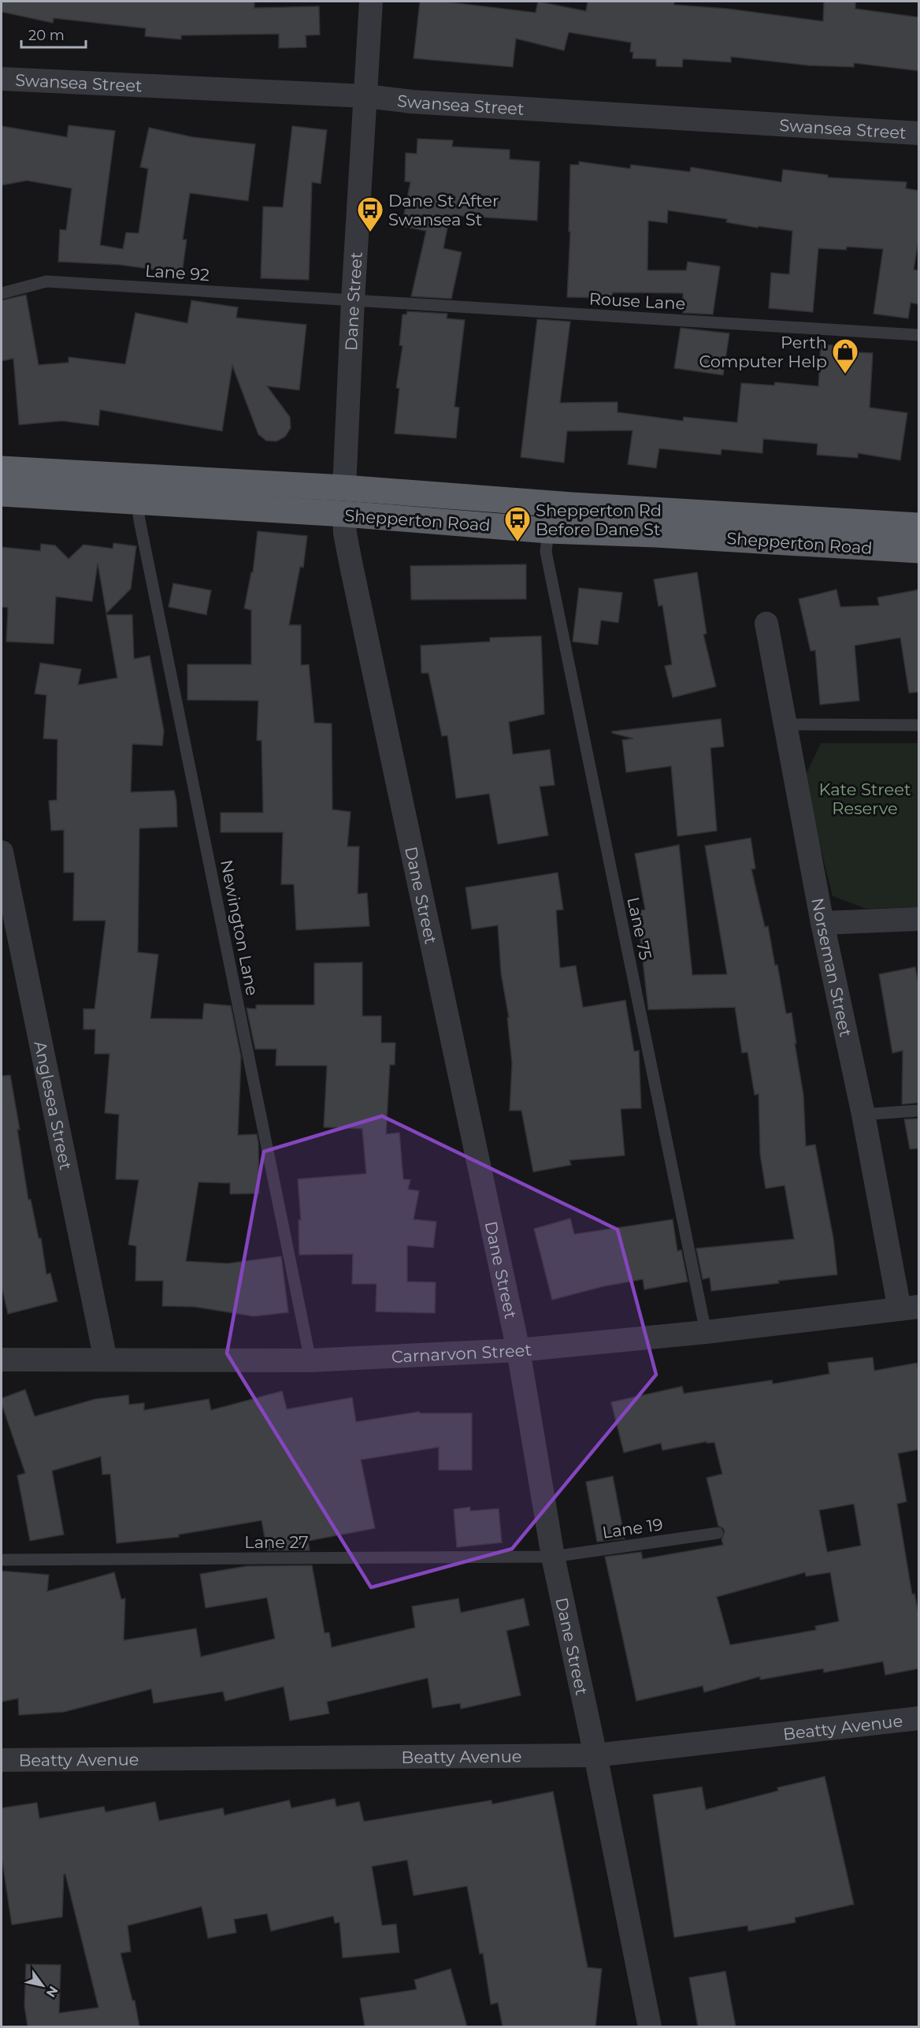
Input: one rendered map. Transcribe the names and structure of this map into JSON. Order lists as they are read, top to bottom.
{
  "streets": {
    "highway": ["Shepperton Road"],
    "street": [
      "Swansea Street",
      "Dane Street",
      "Norseman Street",
      "Anglesea Street",
      "Carnarvon Street",
      "Beatty Avenue"
    ],
    "lane": [
      "Lane 92",
      "Rouse Lane",
      "Newington Lane",
      "Lane 75",
      "Lane 19",
      "Lane 27"
    ]
  },
  "crossings": [
    ["Swansea Street", "Dane Street"],
    ["Lane 92", "Dane Street"],
    ["Lane 92", "Rouse Lane"],
    ["Dane Street", "Rouse Lane"],
    ["Dane Street", "Shepperton Road"],
    ["Dane Street", "Carnarvon Street"],
    ["Dane Street", "Lane 19"],
    ["Dane Street", "Lane 27"],
    ["Dane Street", "Beatty Avenue"],
    ["Shepperton Road", "Newington Lane"],
    ["Shepperton Road", "Lane 75"],
    ["Newington Lane", "Carnarvon Street"],
    ["Lane 75", "Carnarvon Street"],
    ["Norseman Street", "Carnarvon Street"],
    ["Anglesea Street", "Carnarvon Street"],
    ["Lane 19", "Lane 27"]
  ],
  "parks": ["Kate Street Reserve"],
  "places": {
    "bus stop": ["Dane St After Swansea St", "Shepperton Rd Before Dane St"],
    "shop": ["Perth Computer Help"]
  },
  "scale_bar": "20 m",
  "north": "bottom right"
}
